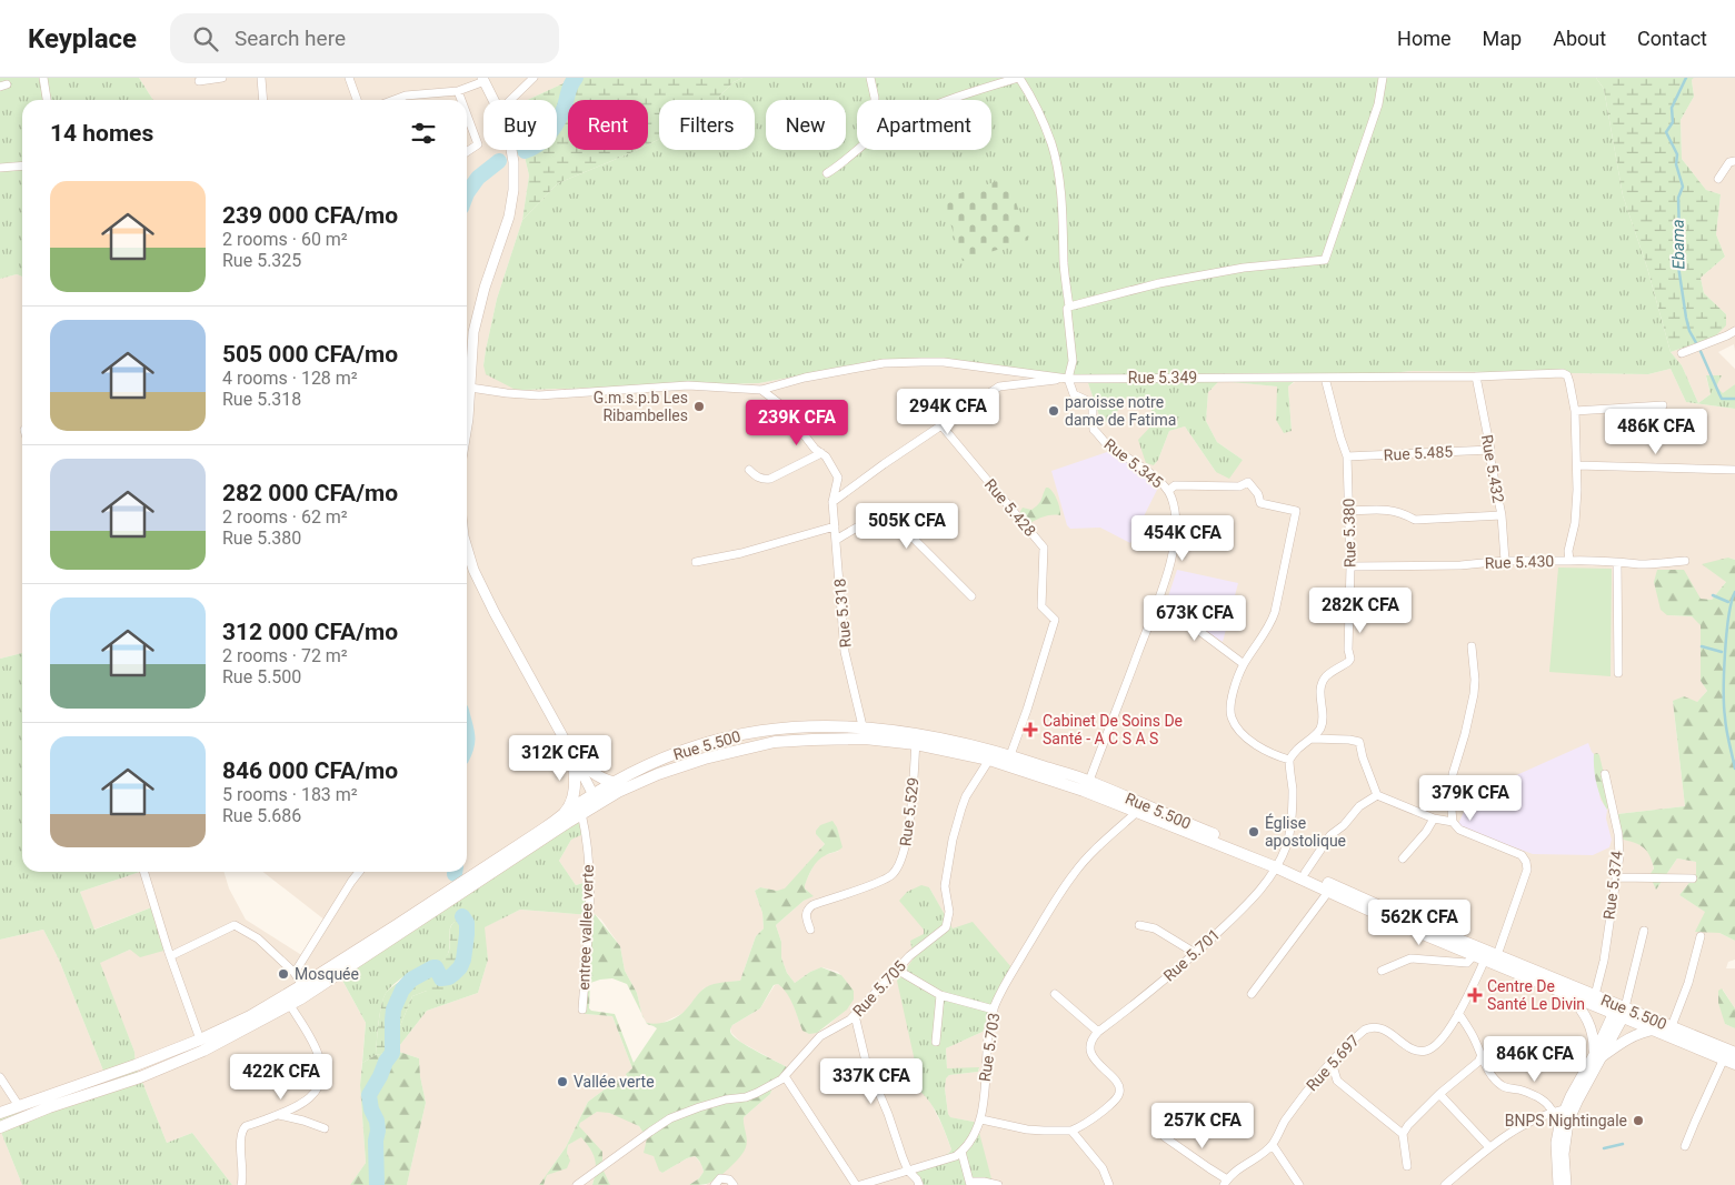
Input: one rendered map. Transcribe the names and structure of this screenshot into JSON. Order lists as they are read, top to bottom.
{
  "streets": {
    "main road": ["Rue 5.500"],
    "street": [
      "Rue 5.349",
      "Rue 5.485",
      "Rue 5.345",
      "Rue 5.432",
      "Rue 5.428",
      "Rue 5.380",
      "Rue 5.430",
      "Rue 5.318",
      "Rue 5.529",
      "Rue 5.374",
      "entree vallee verte",
      "Rue 5.701",
      "Rue 5.705",
      "Rue 5.703",
      "Rue 5.697"
    ]
  },
  "crossings": [
    ["Rue 5.349", "Rue 5.345"],
    ["Rue 5.349", "Rue 5.432"],
    ["Rue 5.349", "Rue 5.380"],
    ["Rue 5.349", "Rue 5.430"],
    ["Rue 5.349", "Rue 5.318"],
    ["Rue 5.485", "Rue 5.432"],
    ["Rue 5.485", "Rue 5.380"],
    ["Rue 5.345", "Rue 5.500"],
    ["Rue 5.432", "Rue 5.430"],
    ["Rue 5.428", "Rue 5.500"],
    ["Rue 5.380", "Rue 5.430"],
    ["Rue 5.318", "Rue 5.500"],
    ["Rue 5.500", "Rue 5.529"],
    ["Rue 5.500", "Rue 5.374"],
    ["Rue 5.500", "entree vallee verte"],
    ["Rue 5.500", "Rue 5.701"],
    ["Rue 5.500", "Rue 5.705"],
    ["Rue 5.500", "Rue 5.703"],
    ["Rue 5.500", "Rue 5.697"]
  ],
  "water": ["Ebama"],
  "places": {
    "other": [
      "G.m.s.p.b Les Ribambelles",
      "paroisse notre dame de Fatima",
      "Église apostolique",
      "Mosquée",
      "Vallée verte",
      "BNPS Nightingale"
    ],
    "health": ["Cabinet De Soins De Santé - A C S A S", "Centre De Santé Le Divin"]
  },
  "page": {
    "header": "Keyplace",
    "search": "Search here",
    "nav": [
      "Home",
      "Map",
      "About",
      "Contact"
    ],
    "chip": [
      "Buy",
      "Rent",
      "Filters",
      "New",
      "Apartment"
    ],
    "heading": "14 homes",
    "list": [
      {
        "name": "239 000 CFA/mo",
        "note": "2 rooms · 60 m² · Rue 5.325"
      },
      {
        "name": "505 000 CFA/mo",
        "note": "4 rooms · 128 m² · Rue 5.318"
      },
      {
        "name": "282 000 CFA/mo",
        "note": "2 rooms · 62 m² · Rue 5.380"
      },
      {
        "name": "312 000 CFA/mo",
        "note": "2 rooms · 72 m² · Rue 5.500"
      },
      {
        "name": "846 000 CFA/mo",
        "note": "5 rooms · 183 m² · Rue 5.686"
      }
    ],
    "price": [
      "294K CFA",
      "239K CFA",
      "486K CFA",
      "505K CFA",
      "454K CFA",
      "282K CFA",
      "673K CFA",
      "312K CFA",
      "379K CFA",
      "562K CFA",
      "846K CFA",
      "422K CFA",
      "337K CFA",
      "257K CFA"
    ]
  }
}
